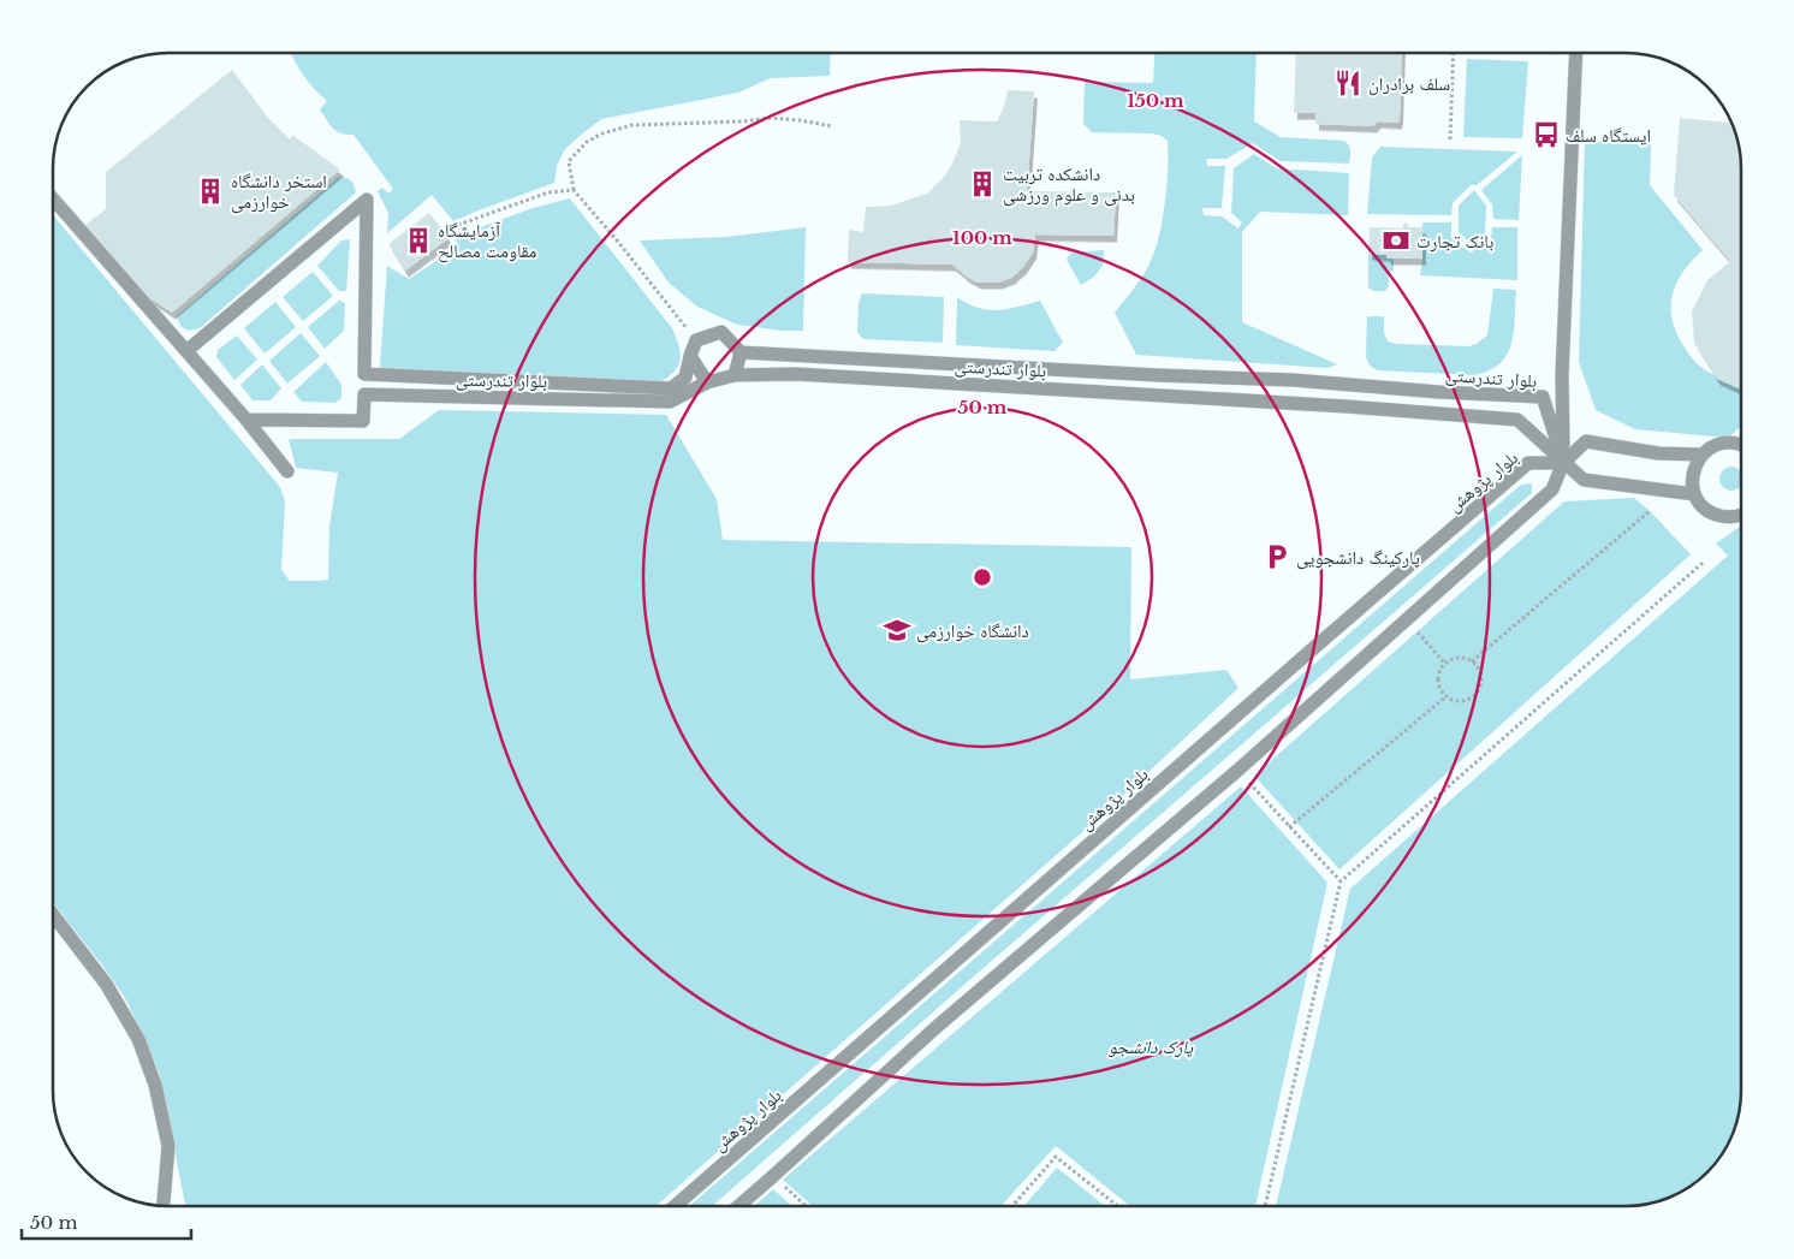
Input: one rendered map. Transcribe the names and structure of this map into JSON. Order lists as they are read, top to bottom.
{
  "streets": {
    "lane": ["بلوار تندرستی", "بلوار پژوهش"]
  },
  "crossings": [
    ["بلوار تندرستی", "بلوار پژوهش"]
  ],
  "parks": ["پارک دانشجو"],
  "places": {
    "restaurant": ["سلف برادران"],
    "bus stop": ["ایستگاه سلف"],
    "building": ["دانشکده تربیت بدنی و علوم ورزشی", "استخر دانشگاه خوارزمی", "آزمایشگاه مقاومت مصالح"],
    "bank": ["بانک تجارت"],
    "parking": ["پارکینگ دانشجویی"],
    "school or university": ["دانشگاه خوارزمی"]
  },
  "scale_bar": "50 m",
  "rings": ["150 m", "100 m", "50 m"]
}
